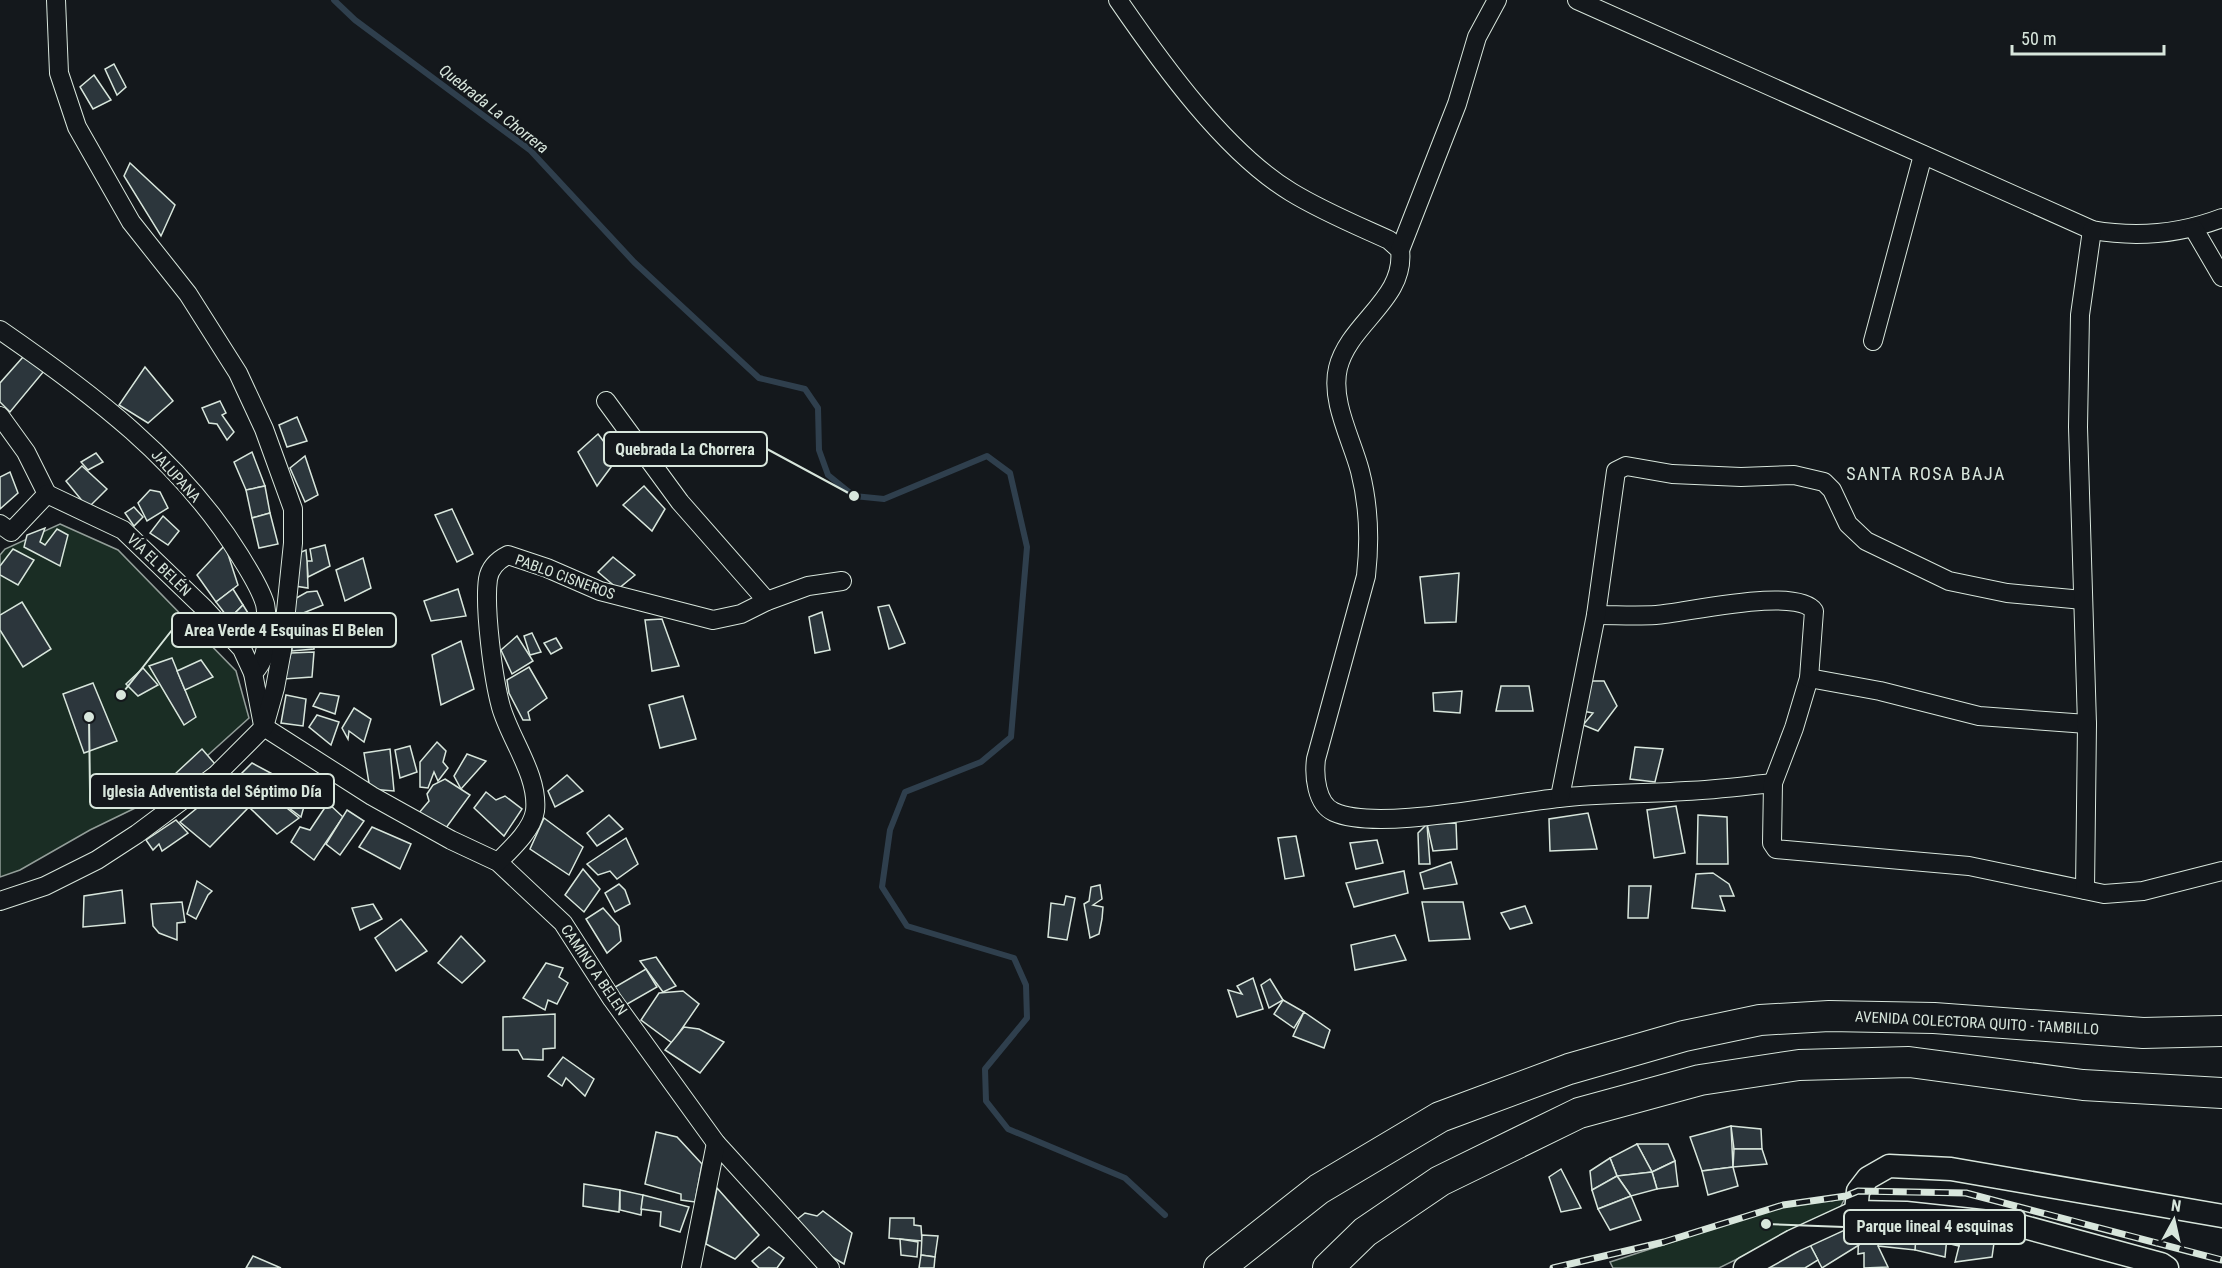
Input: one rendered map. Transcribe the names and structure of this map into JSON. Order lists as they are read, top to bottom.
{
  "streets": {
    "highway": ["AVENIDA COLECTORA QUITO - TAMBILLO"],
    "street": [
      "JALUPANA",
      "VÍA EL BELÉN",
      "PABLO CISNEROS",
      "CAMINO A BELEN"
    ]
  },
  "crossings": [
    ["JALUPANA", "VÍA EL BELÉN"],
    ["VÍA EL BELÉN", "CAMINO A BELEN"],
    ["PABLO CISNEROS", "CAMINO A BELEN"]
  ],
  "districts": ["SANTA ROSA BAJA"],
  "water": ["Quebrada La Chorrera"],
  "places": [
    "Quebrada La Chorrera",
    "Area Verde 4 Esquinas El Belen",
    "Iglesia Adventista del Séptimo Día",
    "Parque lineal 4 esquinas"
  ],
  "scale_bar": "50 m",
  "north": "top"
}
